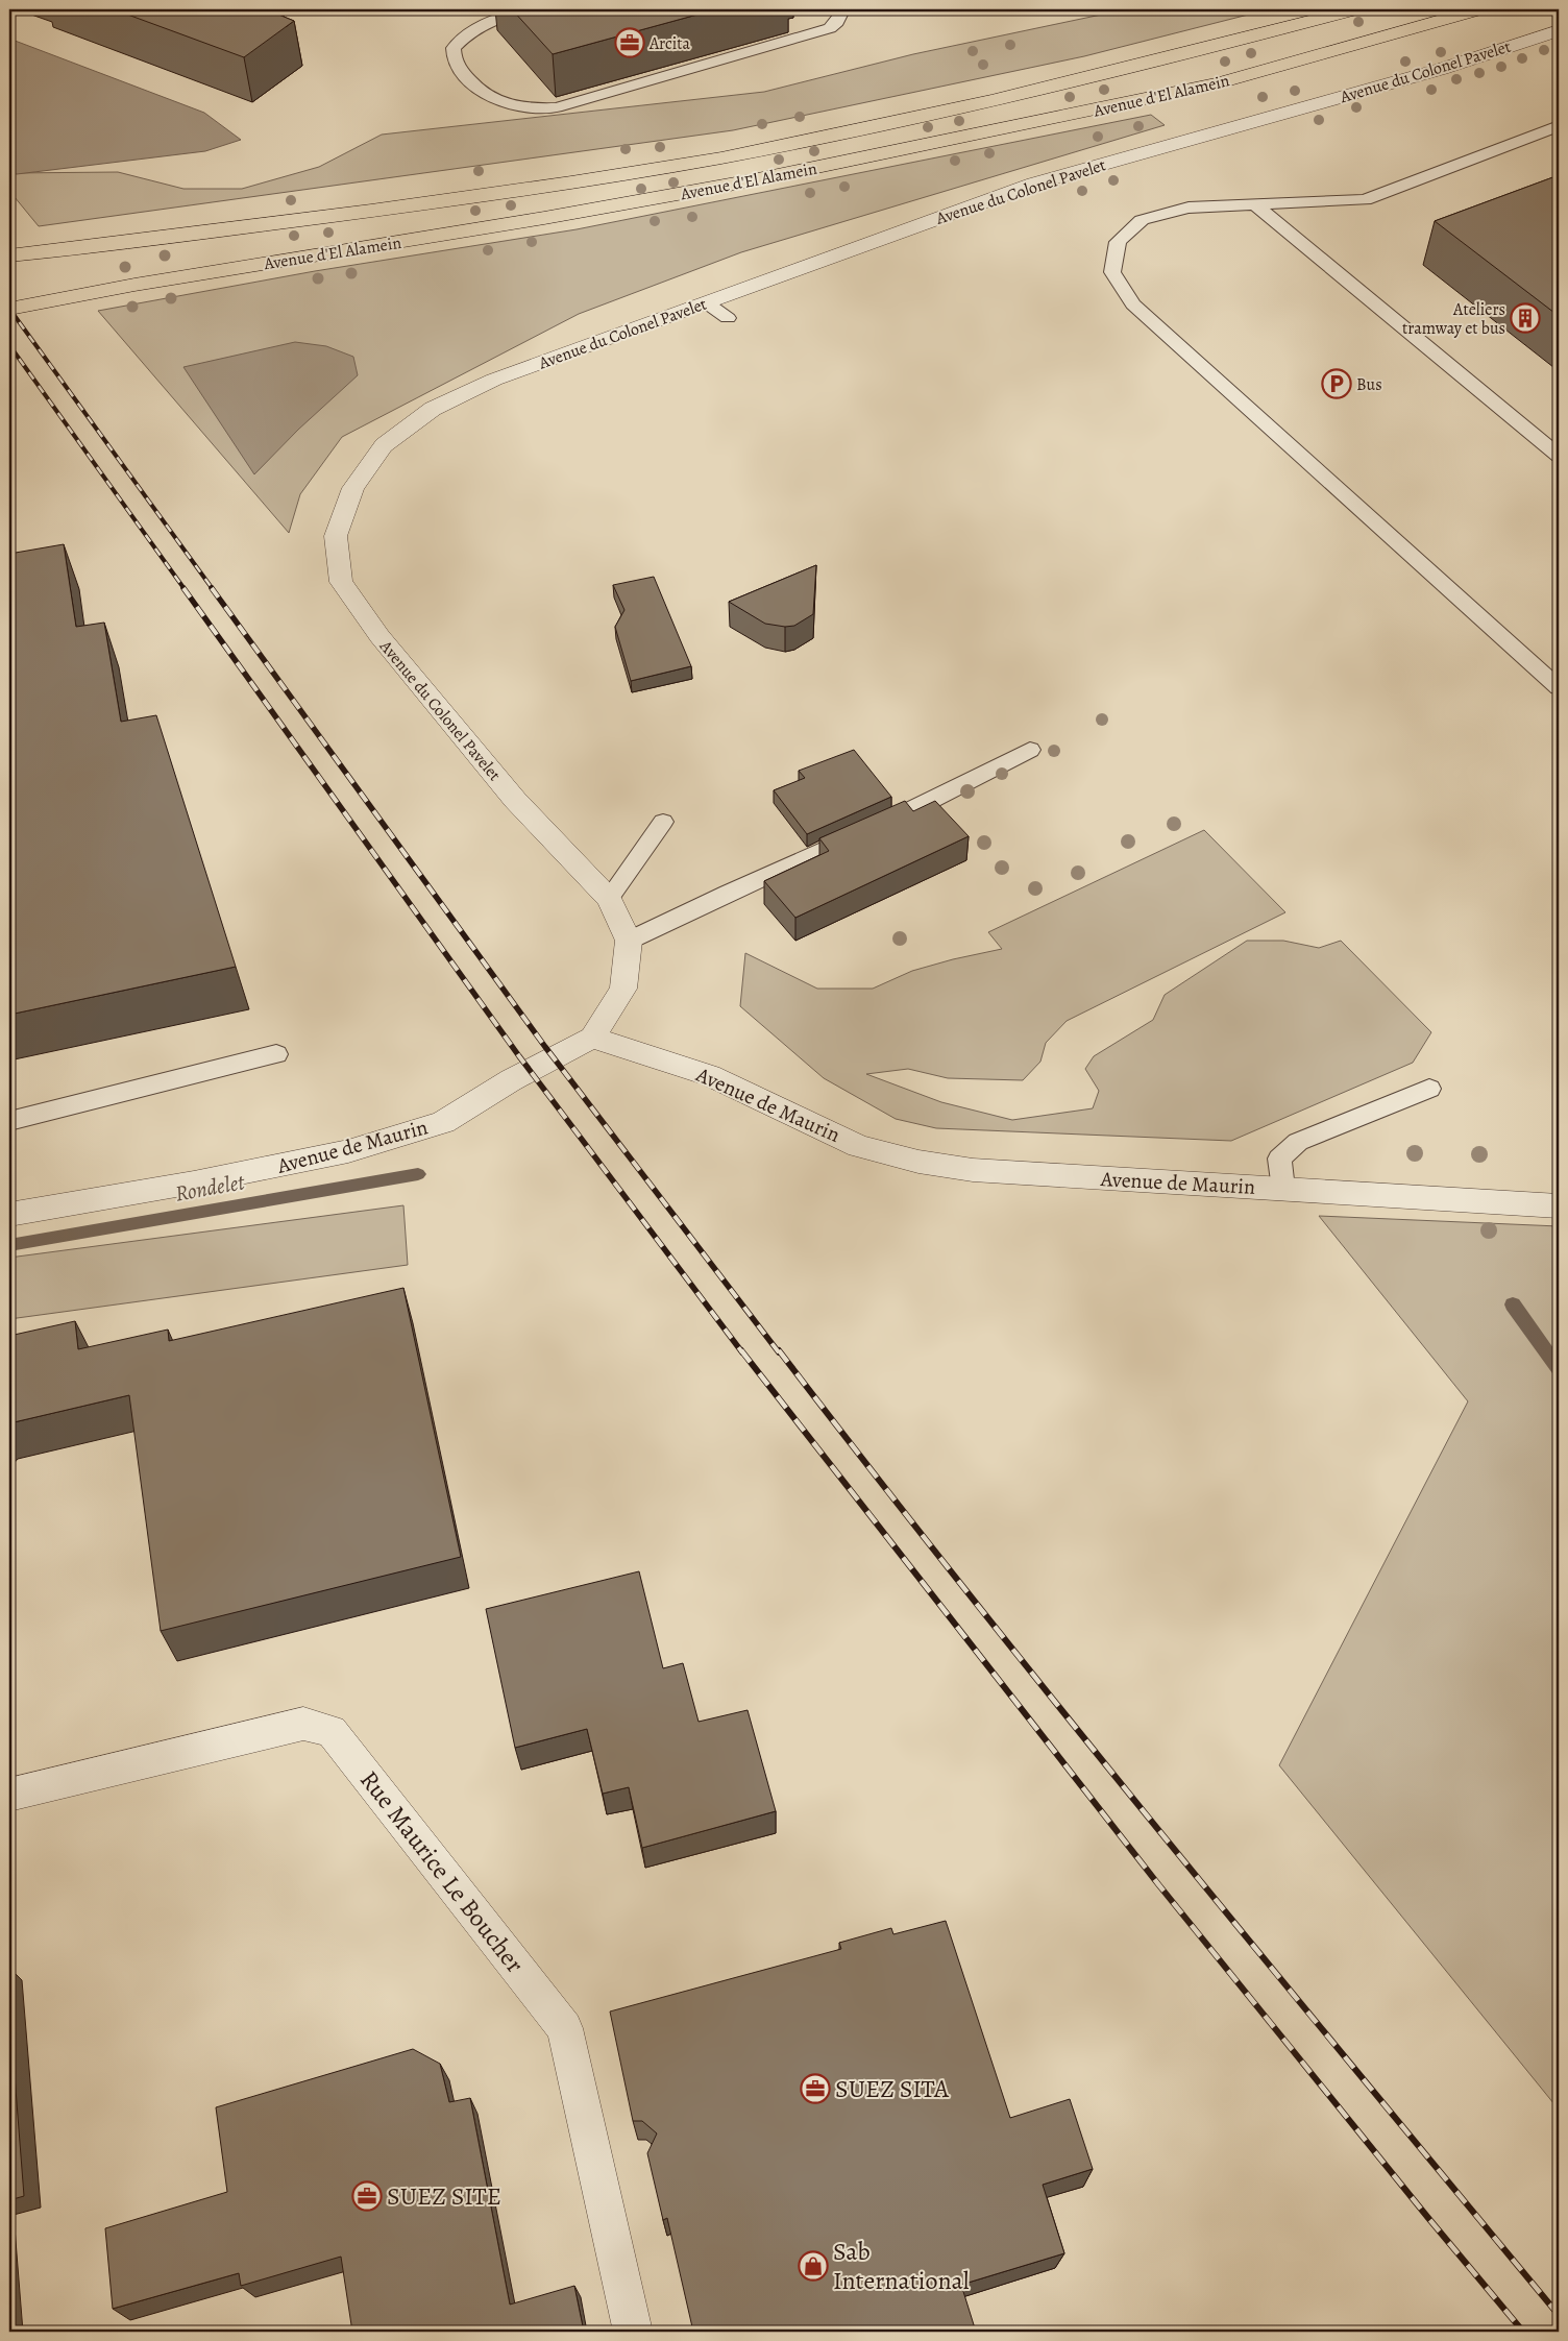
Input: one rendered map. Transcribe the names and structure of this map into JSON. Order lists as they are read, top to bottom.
{
  "streets": {
    "main road": ["Avenue d'El Alamein"],
    "street": ["Avenue du Colonel Pavelet", "Avenue de Maurin", "Rue Maurice Le Boucher"]
  },
  "water": ["Rondelet"],
  "places": {
    "office": ["Arcita", "SUEZ SITA", "SUEZ SITE"],
    "building": ["Ateliers tramway et bus"],
    "parking": ["Bus"],
    "shop": ["Sab International"]
  }
}
